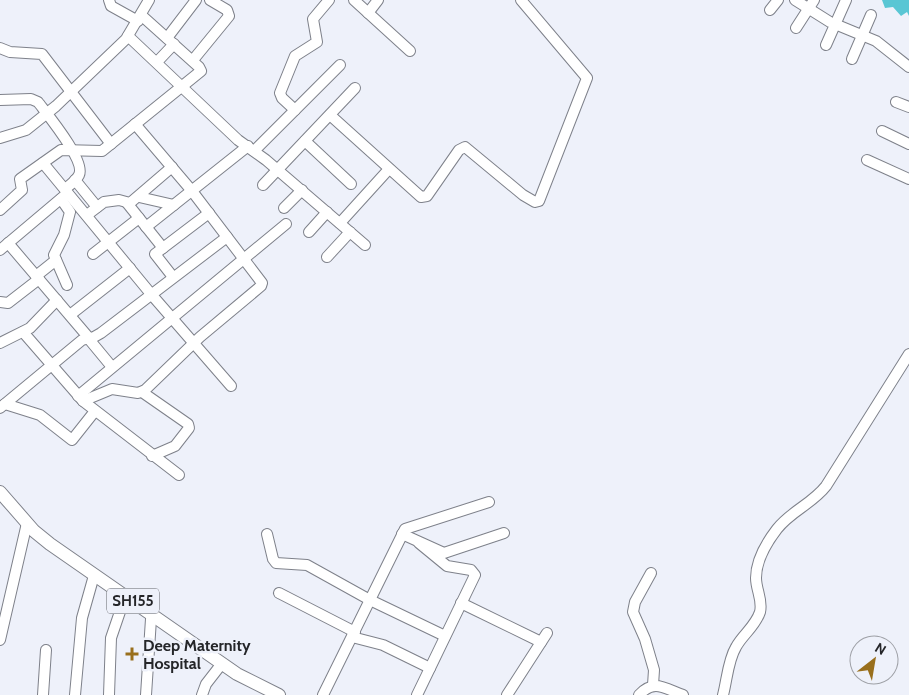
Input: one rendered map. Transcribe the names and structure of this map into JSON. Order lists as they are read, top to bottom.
{
  "streets": {
    "main road": ["SH155"]
  },
  "places": {
    "health": ["Deep Maternity Hospital"]
  },
  "north": "top right"
}
